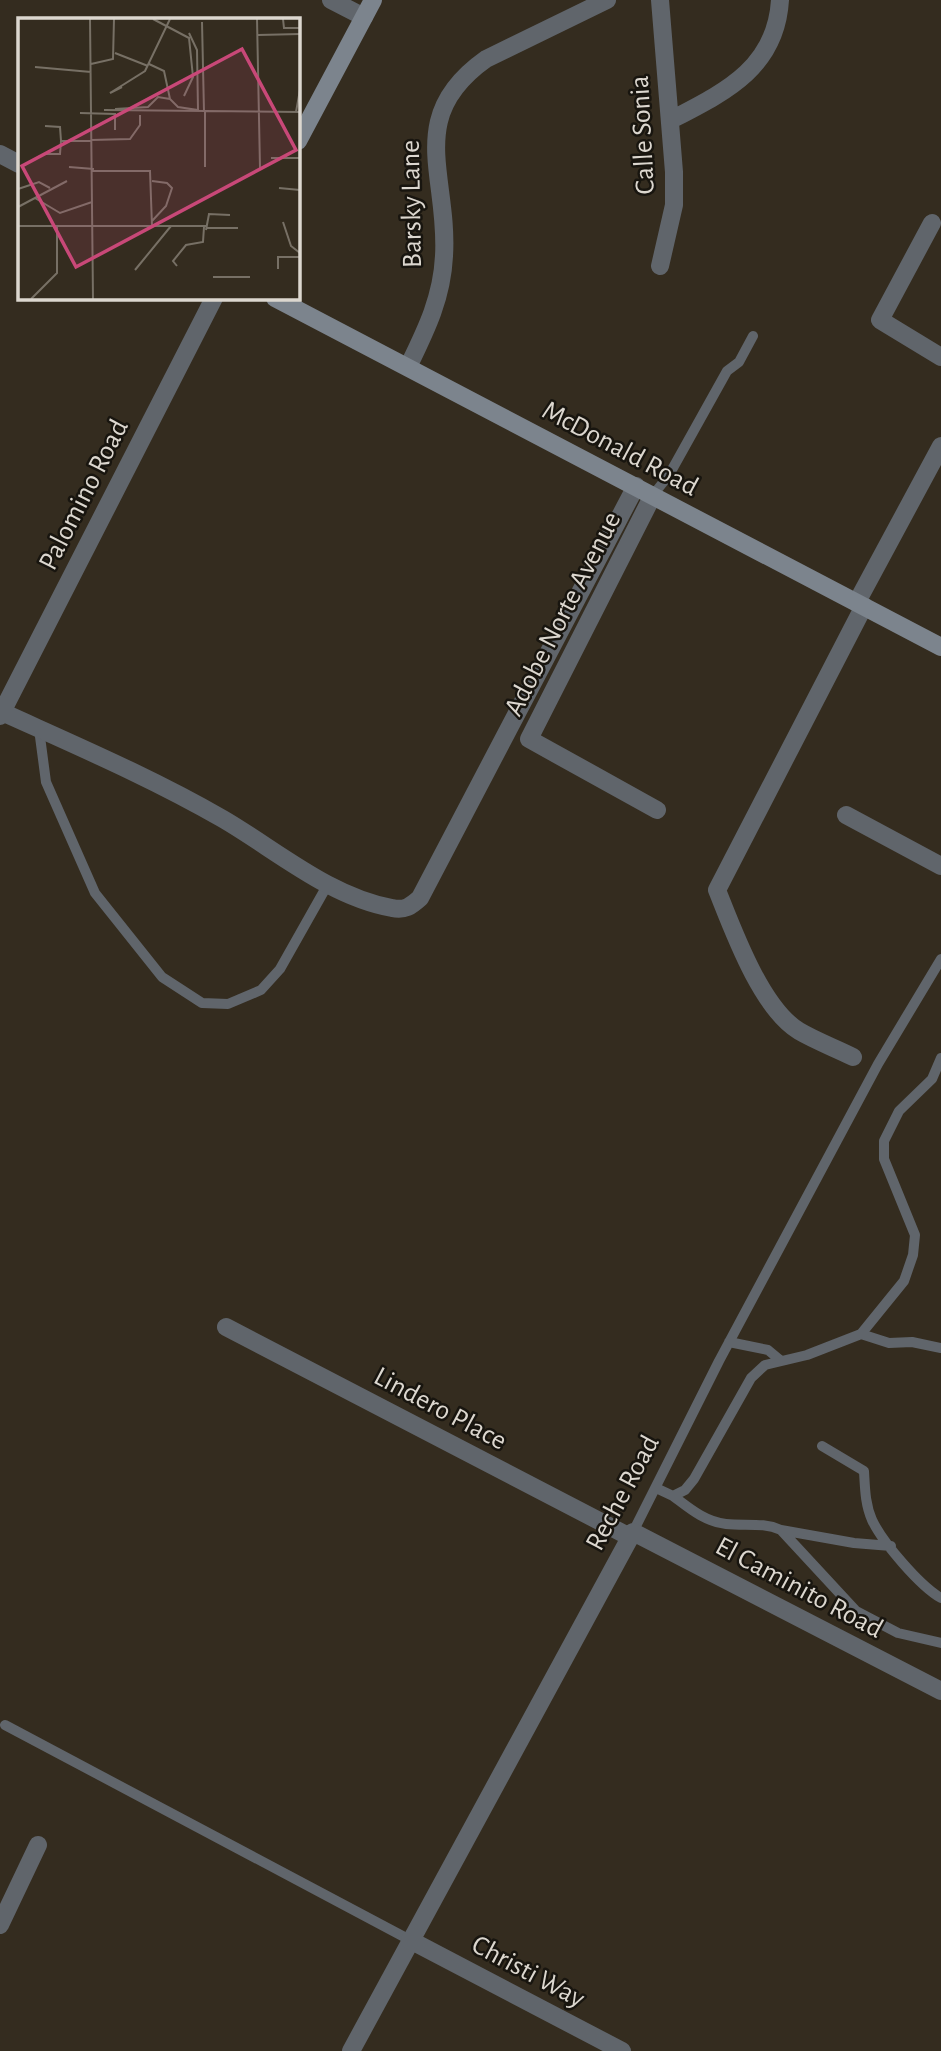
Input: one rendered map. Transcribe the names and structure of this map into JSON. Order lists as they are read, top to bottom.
{
  "streets": {
    "street": [
      "Calle Sonia",
      "Barsky Lane",
      "McDonald Road",
      "Palomino Road",
      "Adobe Norte Avenue",
      "Lindero Place",
      "Reche Road",
      "El Caminito Road",
      "Christi Way"
    ]
  },
  "crossings": [
    ["Barsky Lane", "McDonald Road"],
    ["McDonald Road", "Adobe Norte Avenue"],
    ["Lindero Place", "Reche Road"],
    ["Lindero Place", "El Caminito Road"],
    ["Reche Road", "El Caminito Road"],
    ["Reche Road", "Christi Way"]
  ]
}
